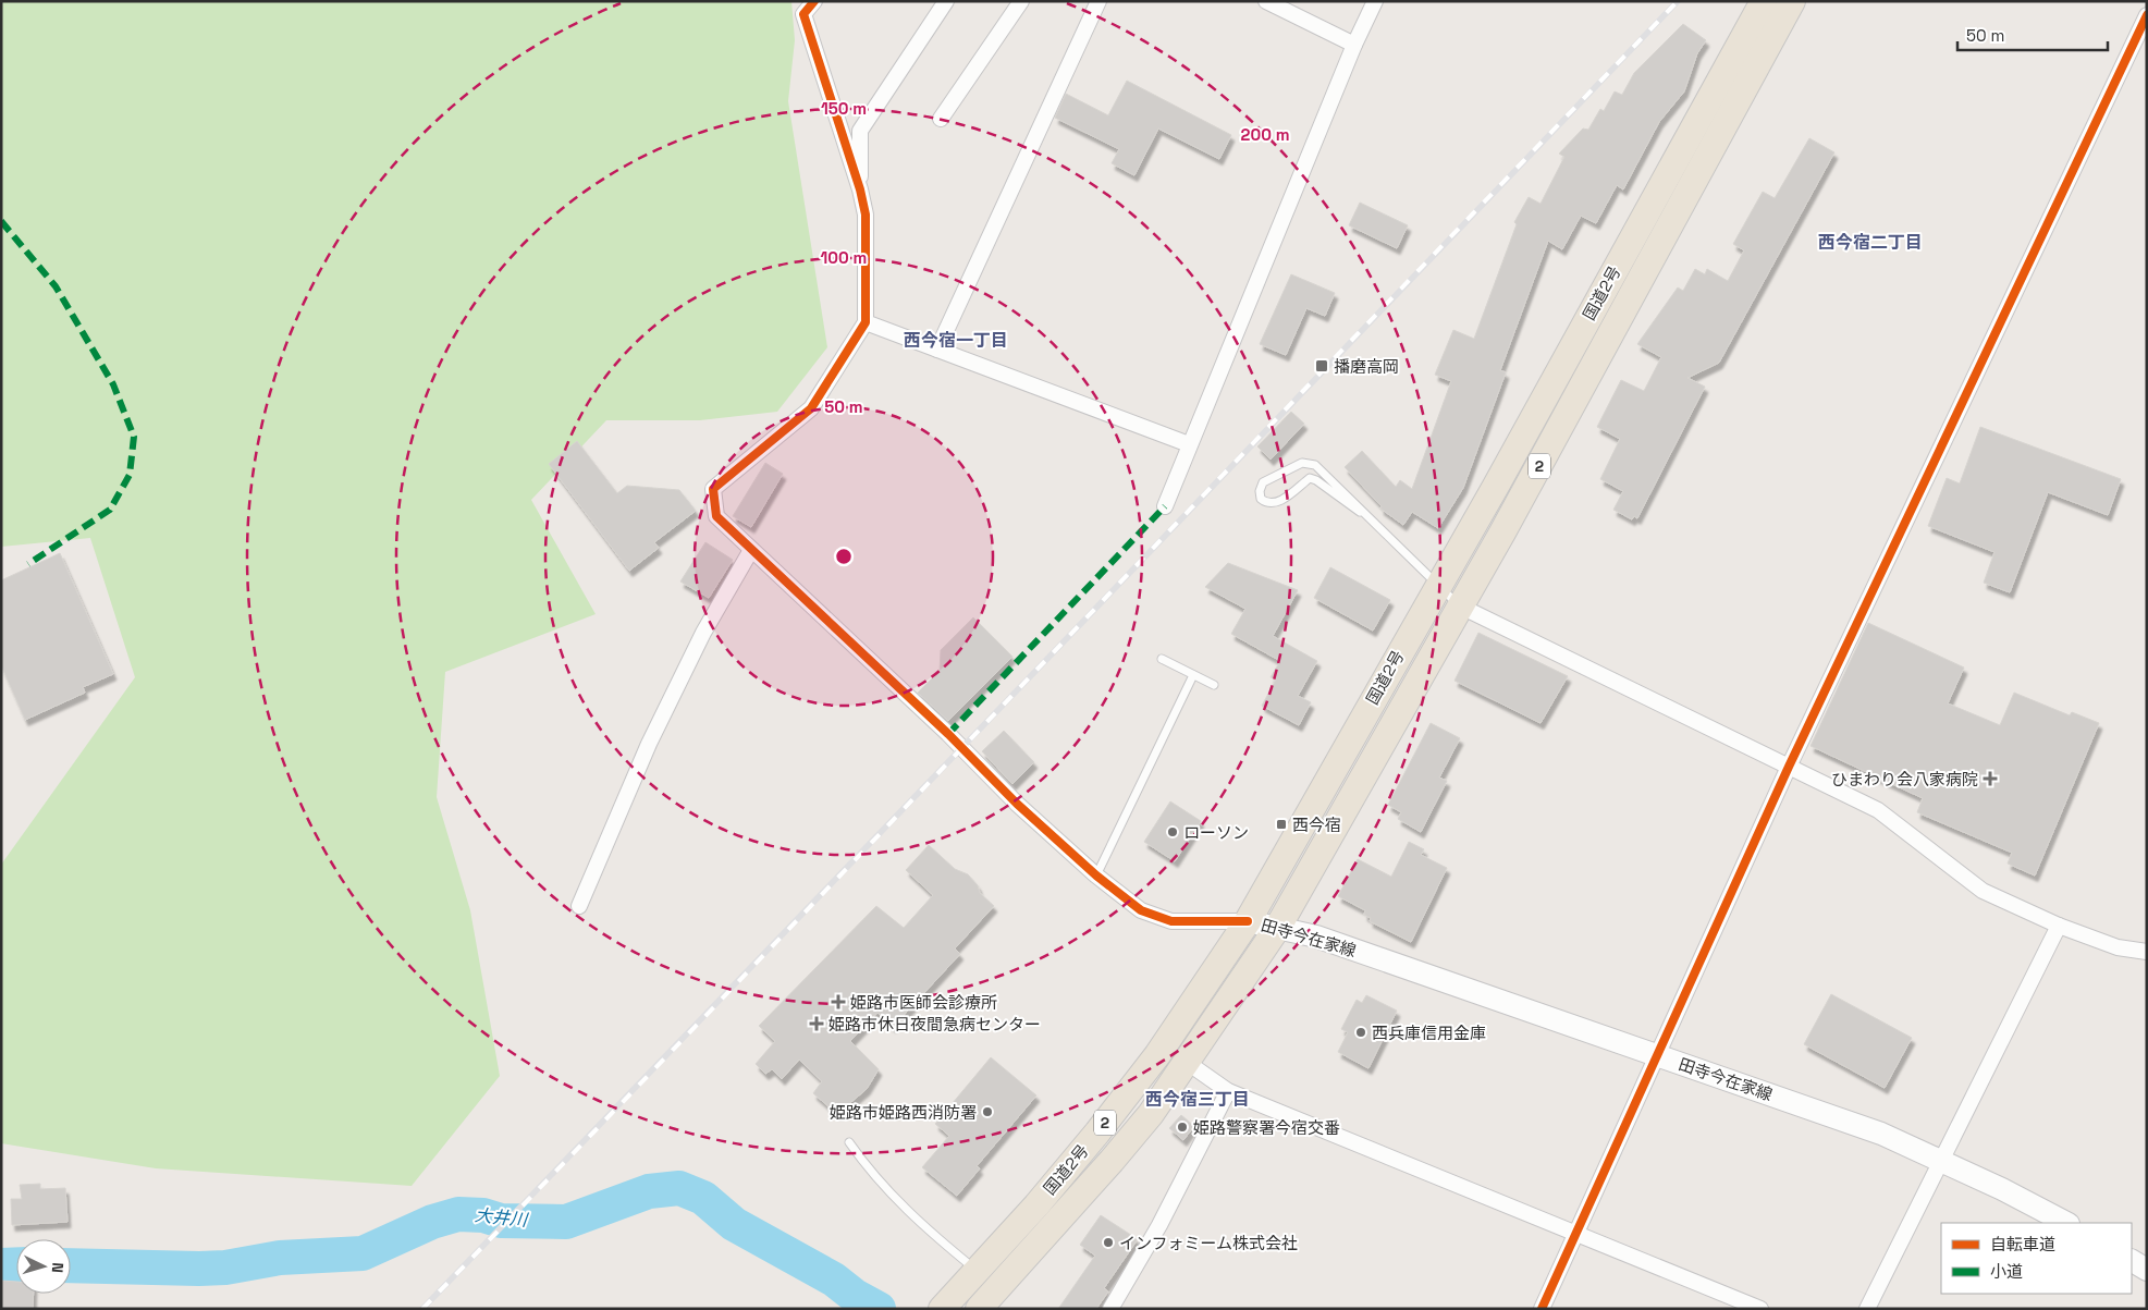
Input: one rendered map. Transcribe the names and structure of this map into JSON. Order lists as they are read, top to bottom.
{
  "streets": {
    "highway": ["国道2号", "2"],
    "main road": ["田寺今在家線"]
  },
  "crossings": [
    ["国道2号", "田寺今在家線"]
  ],
  "districts": ["西今宿二丁目", "西今宿一丁目", "西今宿三丁目"],
  "water": ["大井川"],
  "places": {
    "transit": ["播磨高岡", "西今宿"],
    "health": ["ひまわり会八家病院", "姫路市医師会診療所", "姫路市休日夜間急病センター"],
    "other": [
      "ローソン",
      "西兵庫信用金庫",
      "姫路市姫路西消防署",
      "姫路警察署今宿交番",
      "インフォミーム株式会社"
    ]
  },
  "legend": ["自転車道", "小道"],
  "scale_bar": "50 m",
  "north": "right",
  "rings": [
    "150 m",
    "200 m",
    "100 m",
    "50 m"
  ]
}
